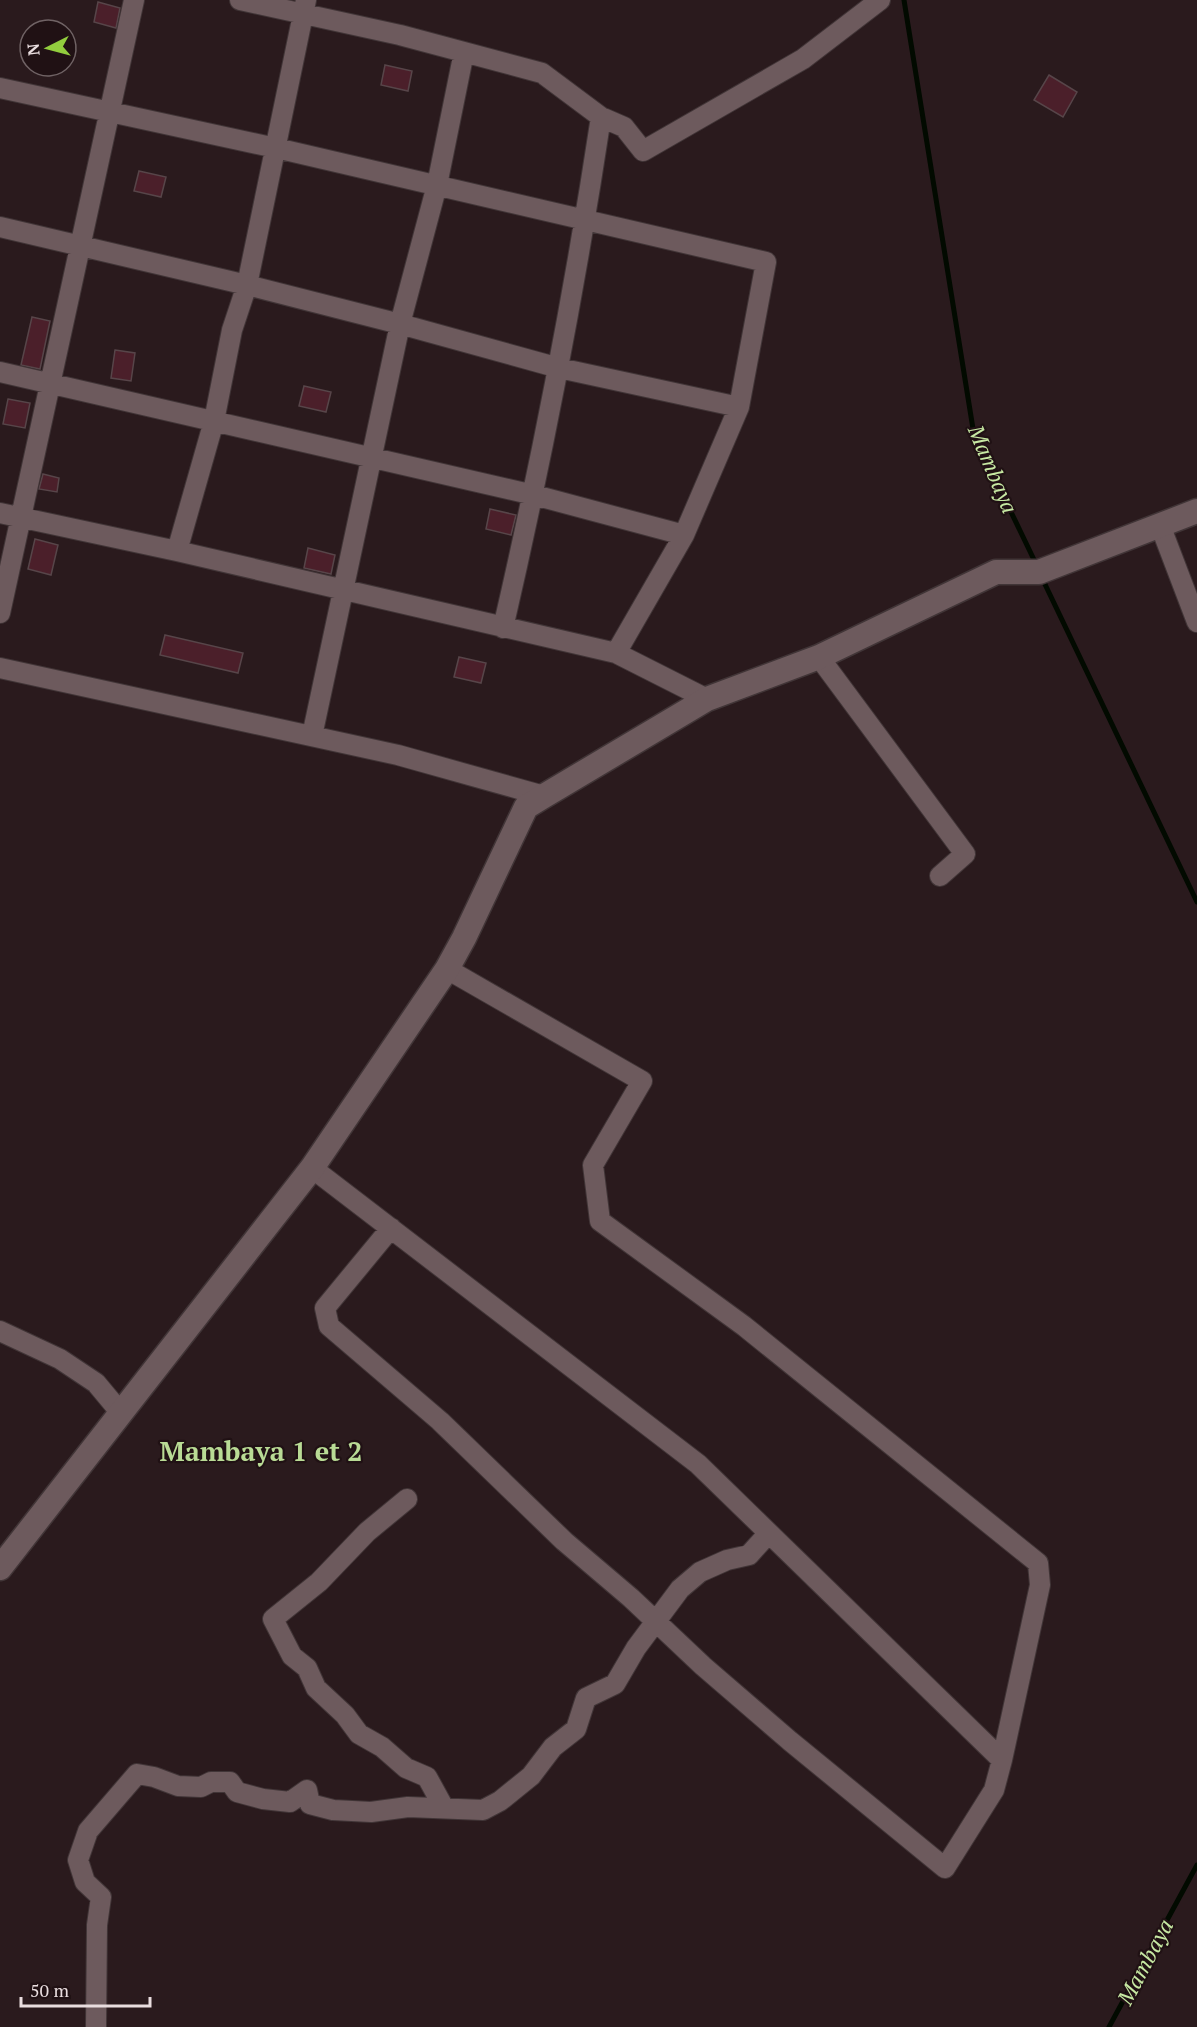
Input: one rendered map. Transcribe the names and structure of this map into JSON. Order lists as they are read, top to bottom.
{
  "districts": ["Mambaya 1 et 2"],
  "water": ["Mambaya"],
  "scale_bar": "50 m",
  "north": "left"
}
